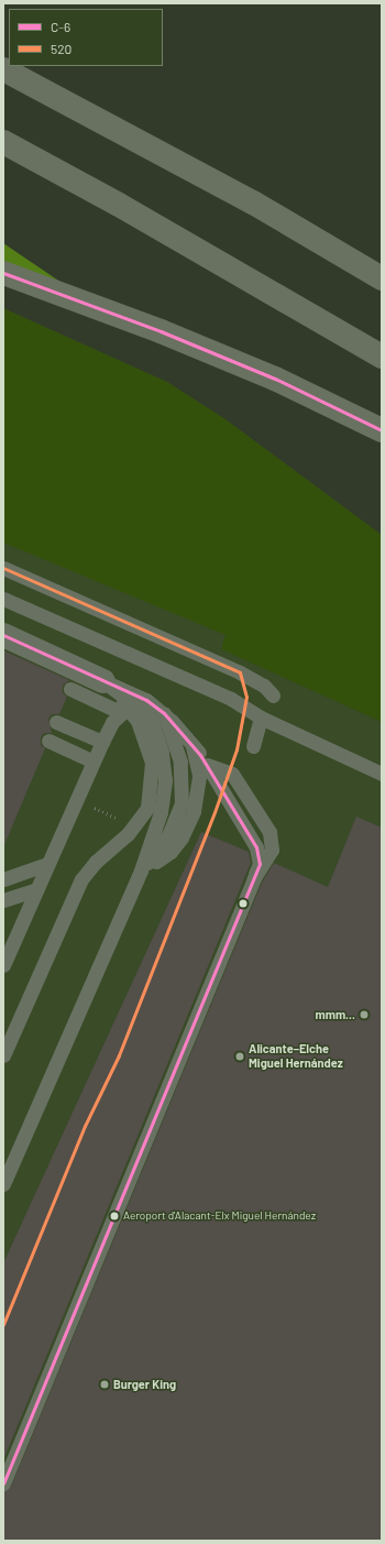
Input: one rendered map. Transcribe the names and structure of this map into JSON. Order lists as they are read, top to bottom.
{
  "places": [
    "mmm...",
    "Alicante–Elche Miguel Hernández",
    "Aeroport d'Alacant-Elx Miguel Hernández",
    "Burger King"
  ],
  "lines": ["transit line C-6", "transit line 520"],
  "legend": ["C-6", "520"]
}
